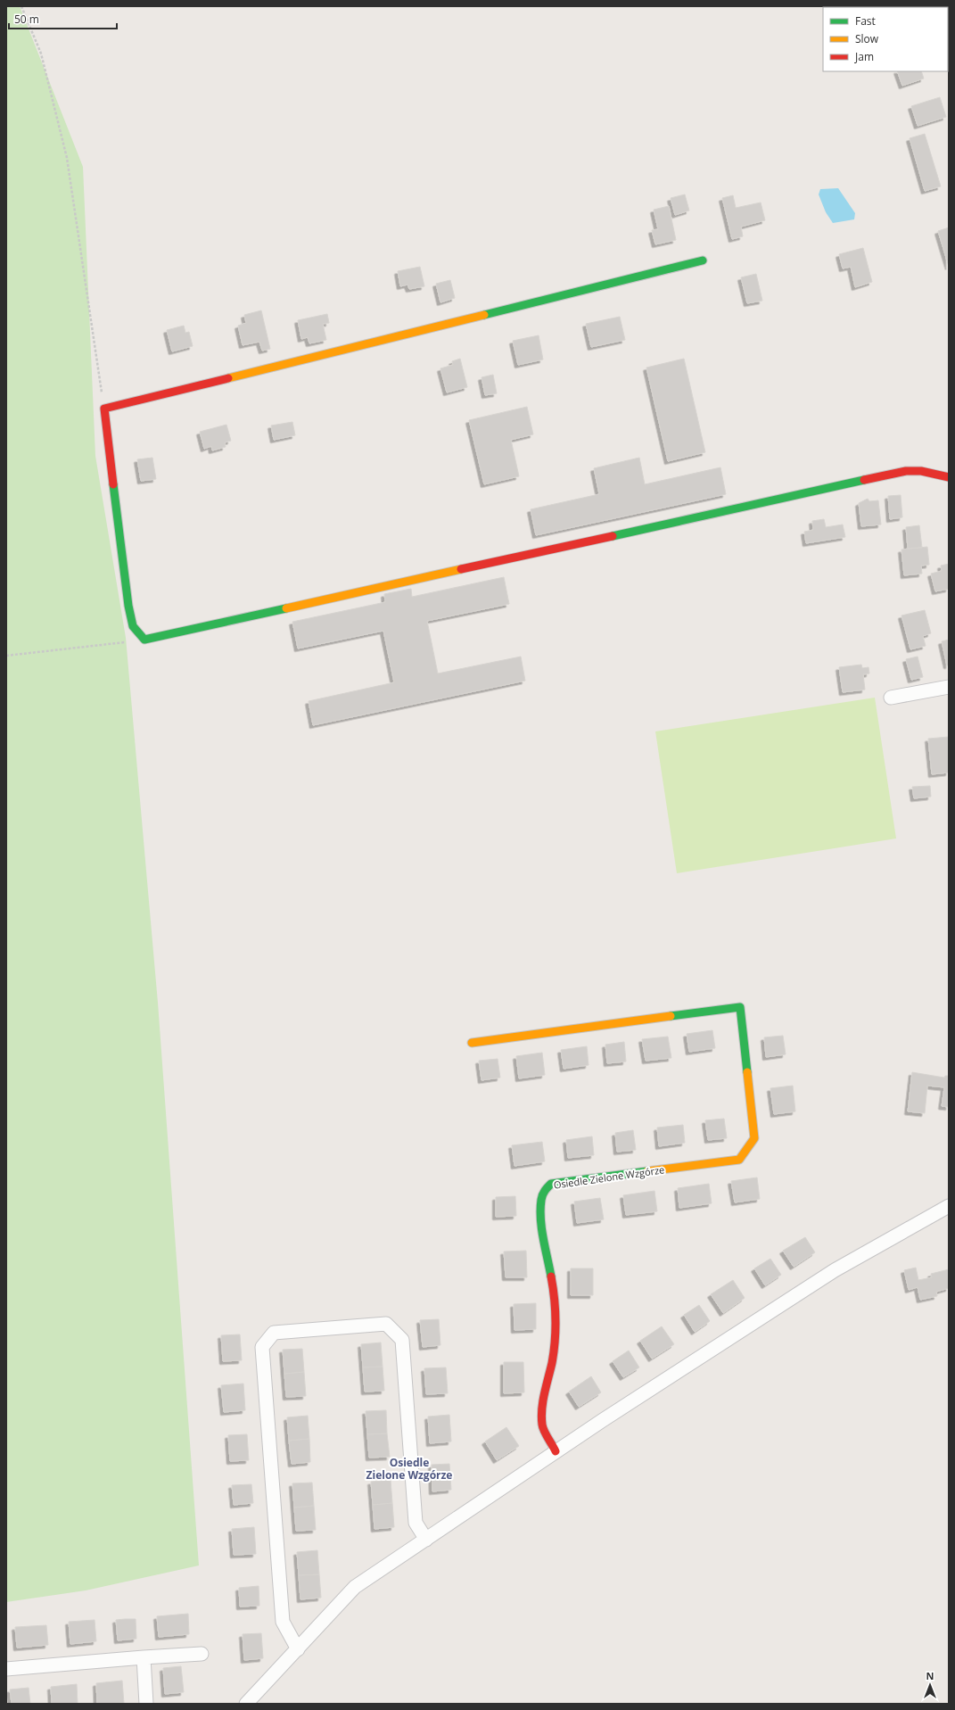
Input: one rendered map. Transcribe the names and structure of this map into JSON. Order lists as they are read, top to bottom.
{
  "streets": {
    "street": ["Osiedle Zielone Wzgórze"]
  },
  "districts": ["Osiedle Zielone Wzgórze"],
  "legend": ["Fast", "Slow", "Jam"],
  "scale_bar": "50 m",
  "north": "top"
}
